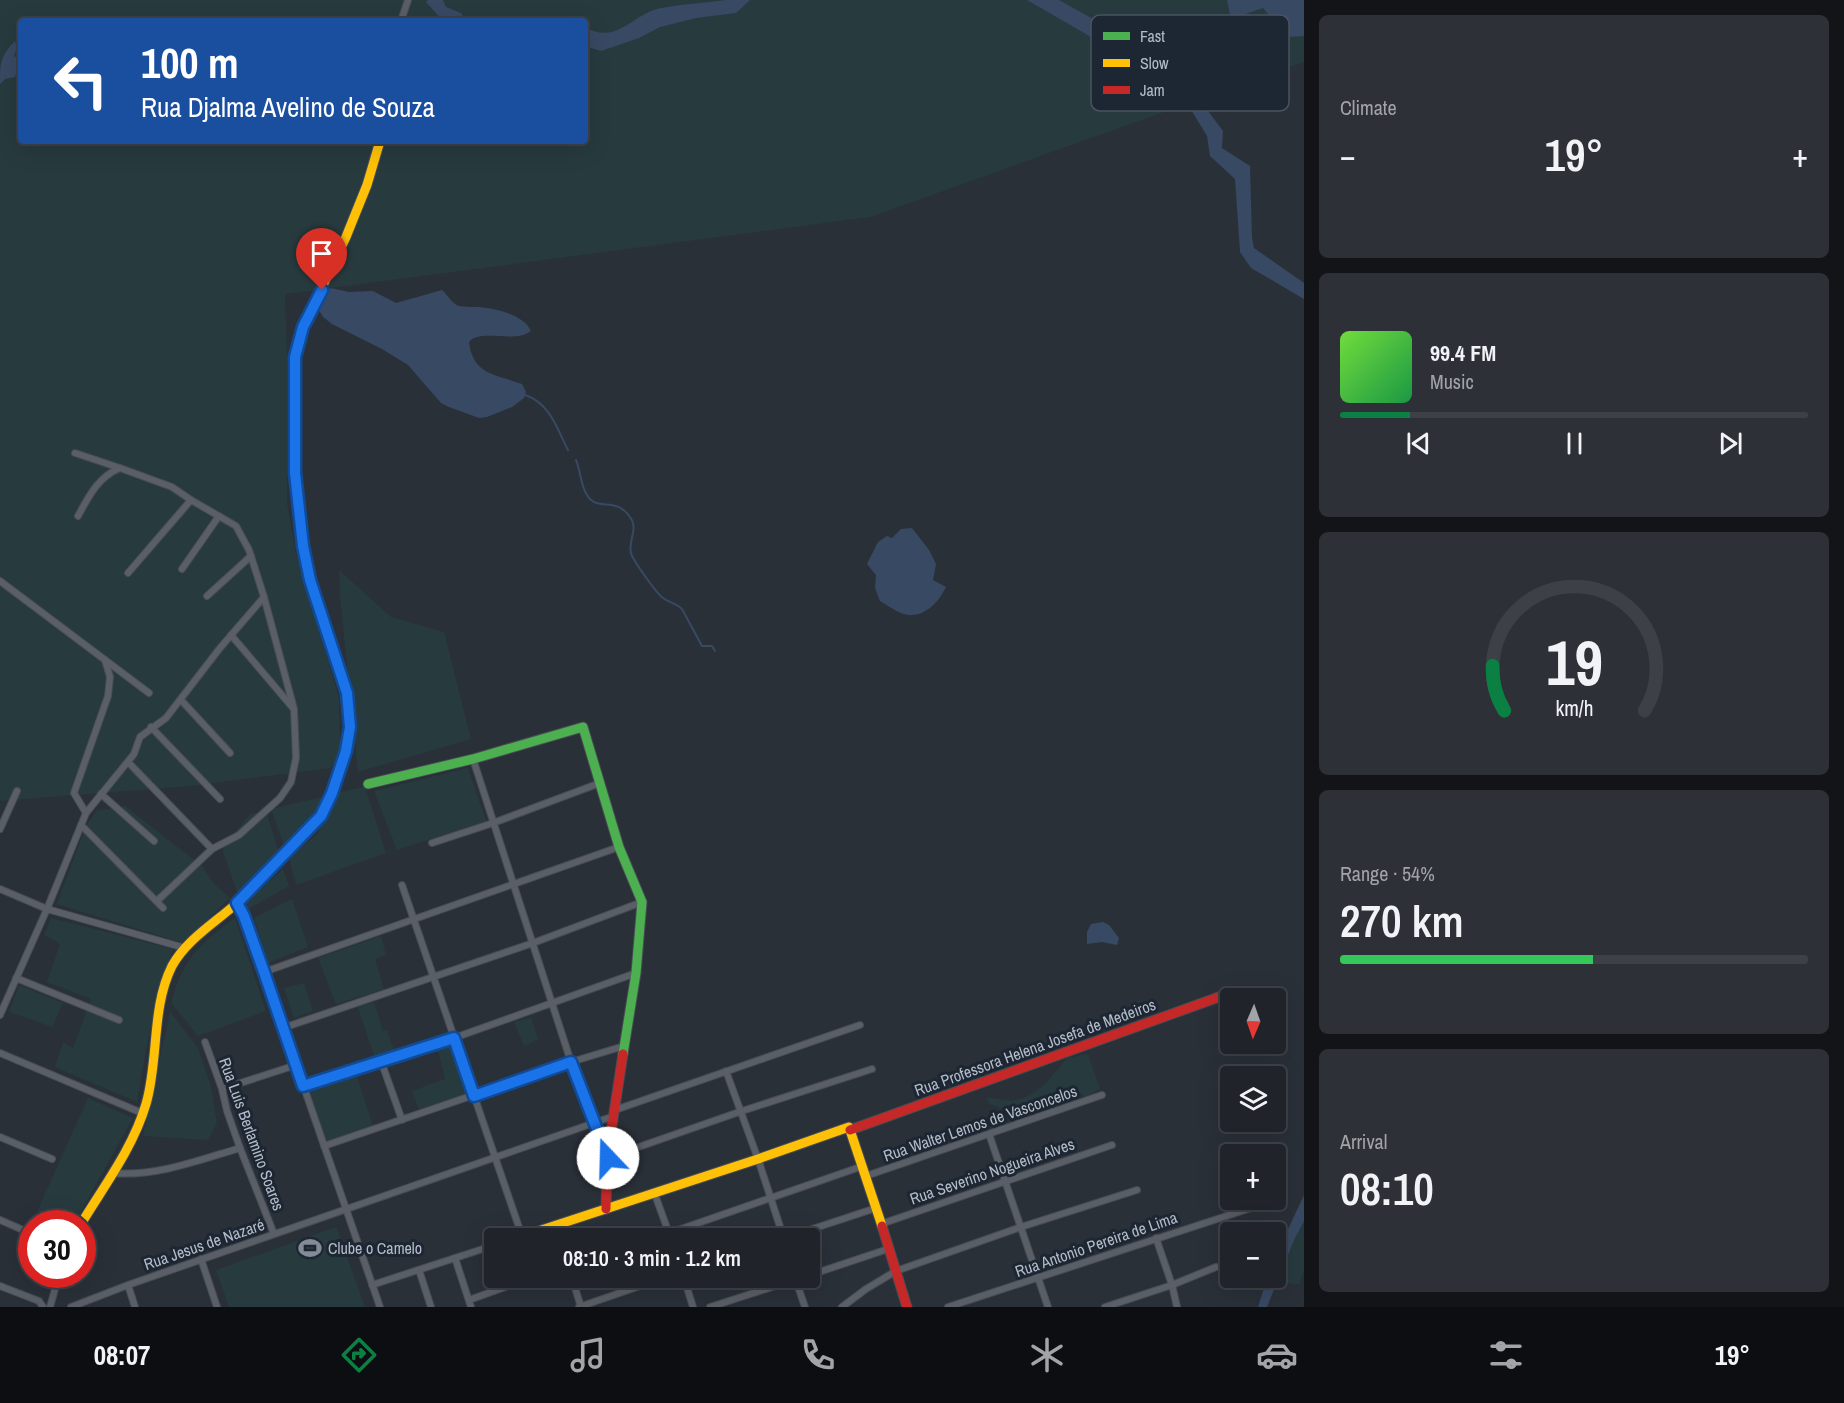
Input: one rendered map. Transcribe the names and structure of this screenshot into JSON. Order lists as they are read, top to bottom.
{
  "streets": {
    "street": [
      "Rua Professora Helena Josefa de Medeiros",
      "Rua Walter Lemos de Vasconcelos",
      "Rua Luis Berlamino Soares",
      "Rua Severino Nogueira Alves",
      "Rua Jesus de Nazaré",
      "Rua Antonio Pereira de Lima"
    ]
  },
  "crossings": [
    ["Rua Luis Berlamino Soares", "Rua Jesus de Nazaré"]
  ],
  "places": {
    "sports": ["Clube o Camelo"]
  },
  "legend": ["Fast", "Slow", "Jam"],
  "north": "bottom",
  "page": {
    "tile": [
      "Climate",
      ["Range · 54%", "270 km"],
      ["Arrival", "08:10"]
    ],
    "turn": ["100 m", "Rua Djalma Avelino de Souza"],
    "heat": ["−", "19°", "+"],
    "song": ["99.4 FM", "Music"],
    "map_buttons": ["+", "−"],
    "limit": "30",
    "trip": "08:10 · 3 min · 1.2 km",
    "tabs": ["08:07", "19°"],
    "gauge": ["19", "km/h"]
  }
}
